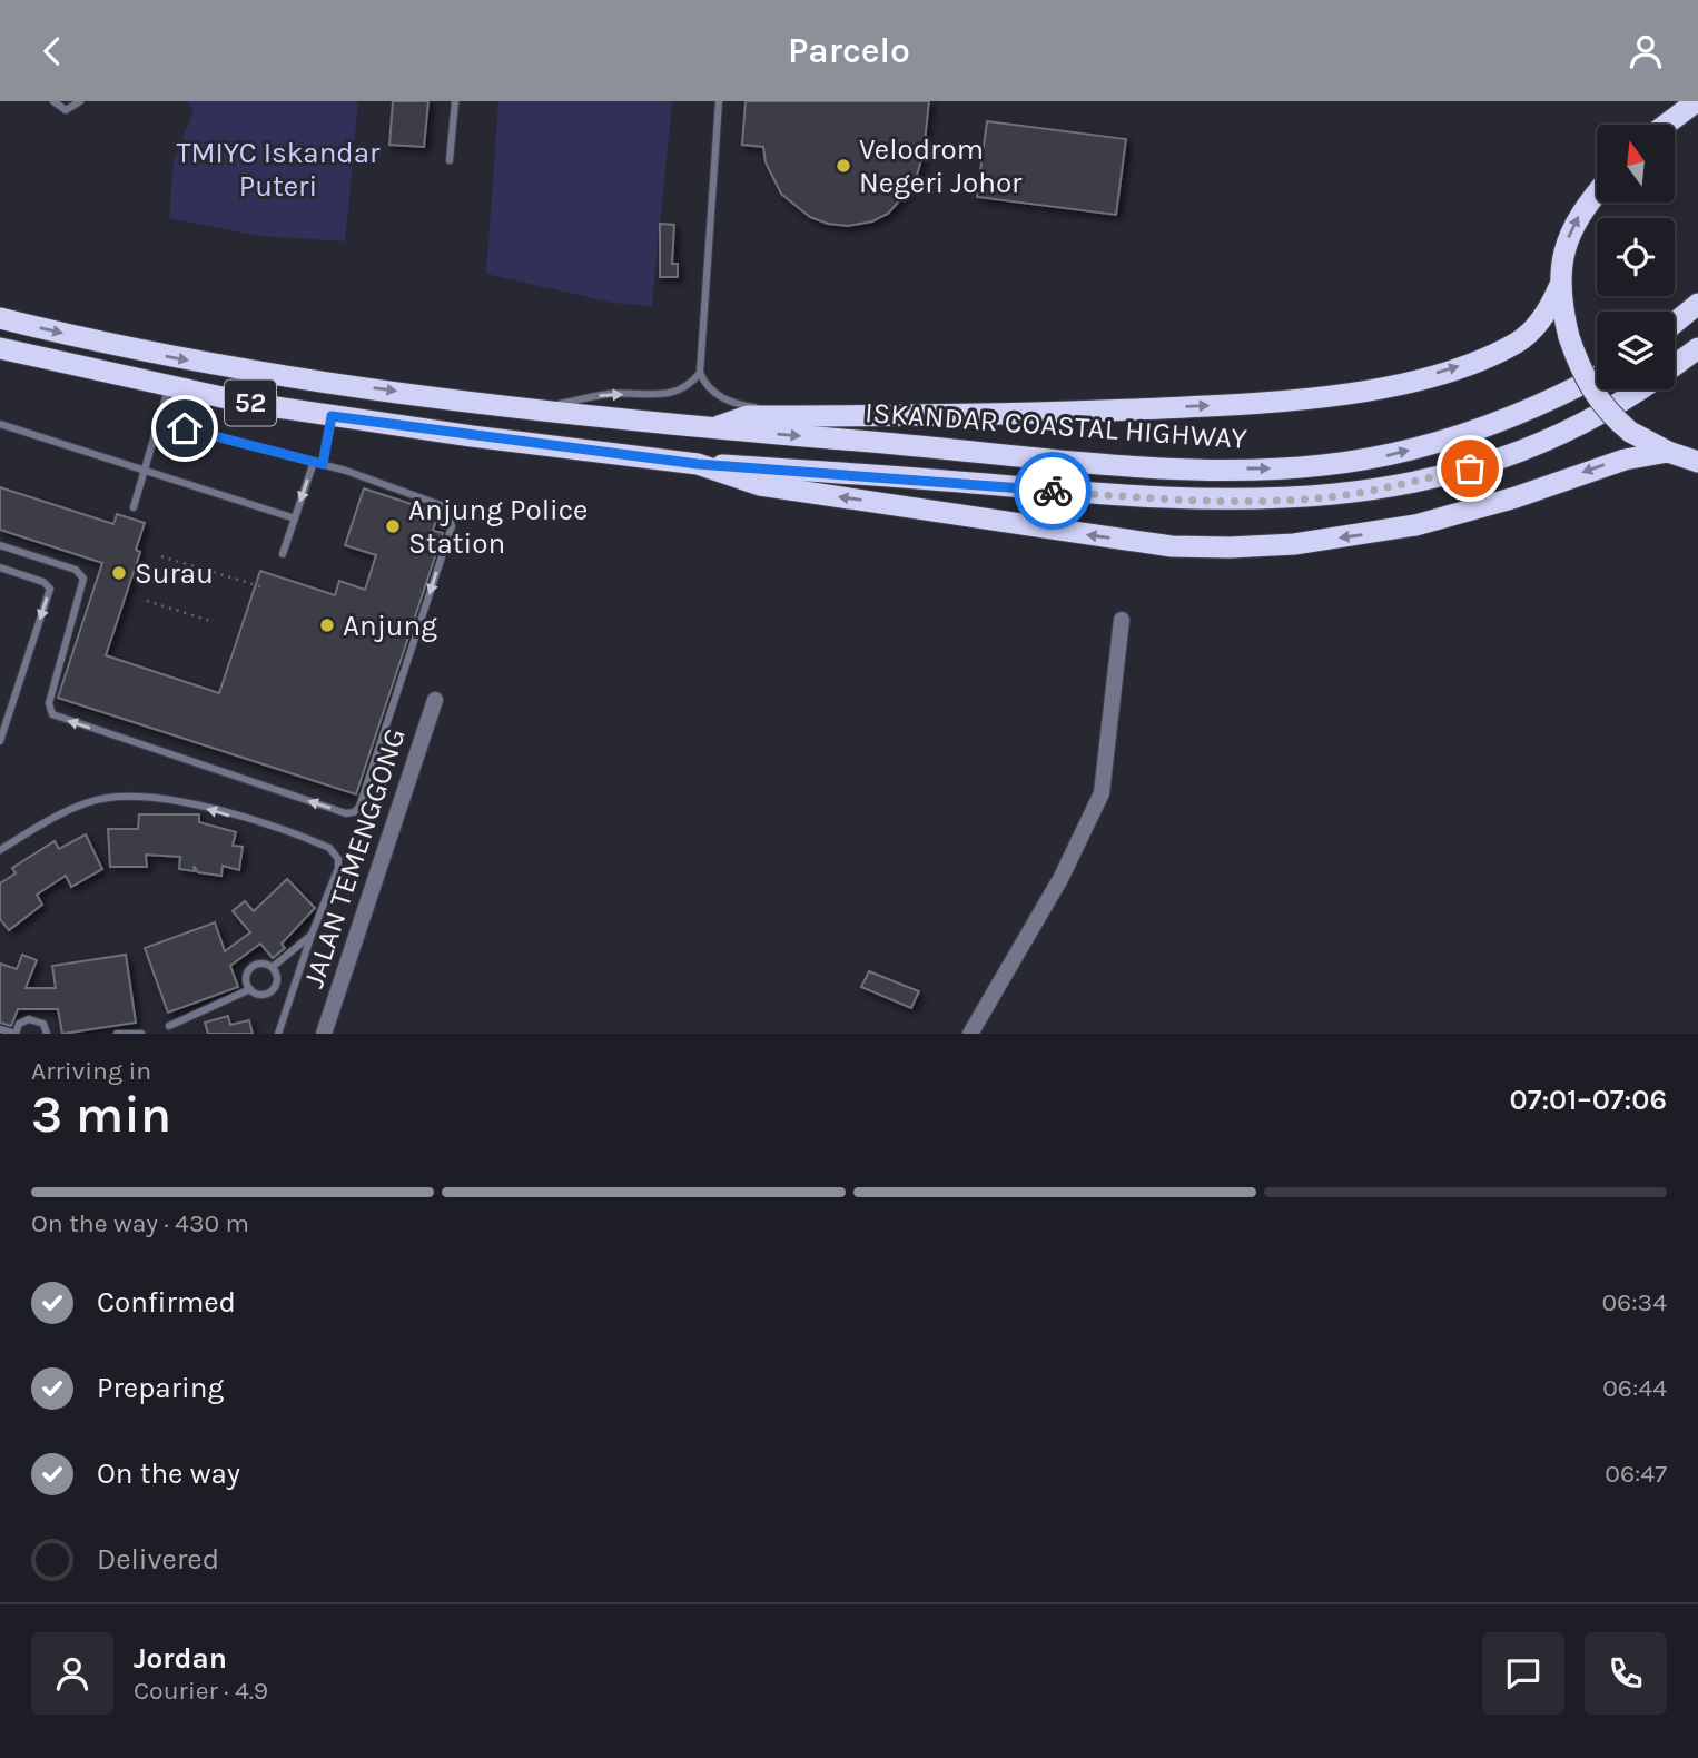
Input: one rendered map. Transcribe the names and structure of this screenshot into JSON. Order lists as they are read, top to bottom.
{
  "streets": {
    "highway": ["52", "ISKANDAR COASTAL HIGHWAY"],
    "street": ["JALAN TEMENGGONG"]
  },
  "crossings": [
    ["52", "ISKANDAR COASTAL HIGHWAY"]
  ],
  "parks": ["TMIYC Iskandar Puteri"],
  "places": [
    "Velodrom Negeri Johor",
    "Anjung Police Station",
    "Surau",
    "Anjung"
  ],
  "north": "top",
  "page": {
    "header": "Parcelo",
    "heading": ["3 min", "Arriving in", "07:01–07:06"],
    "panel": ["Jordan", "Courier · 4.9"],
    "bar": "On the way · 430 m",
    "list": [
      ["Confirmed", "06:34"],
      ["Preparing", "06:44"],
      ["On the way", "06:47"],
      "Delivered"
    ]
  }
}
